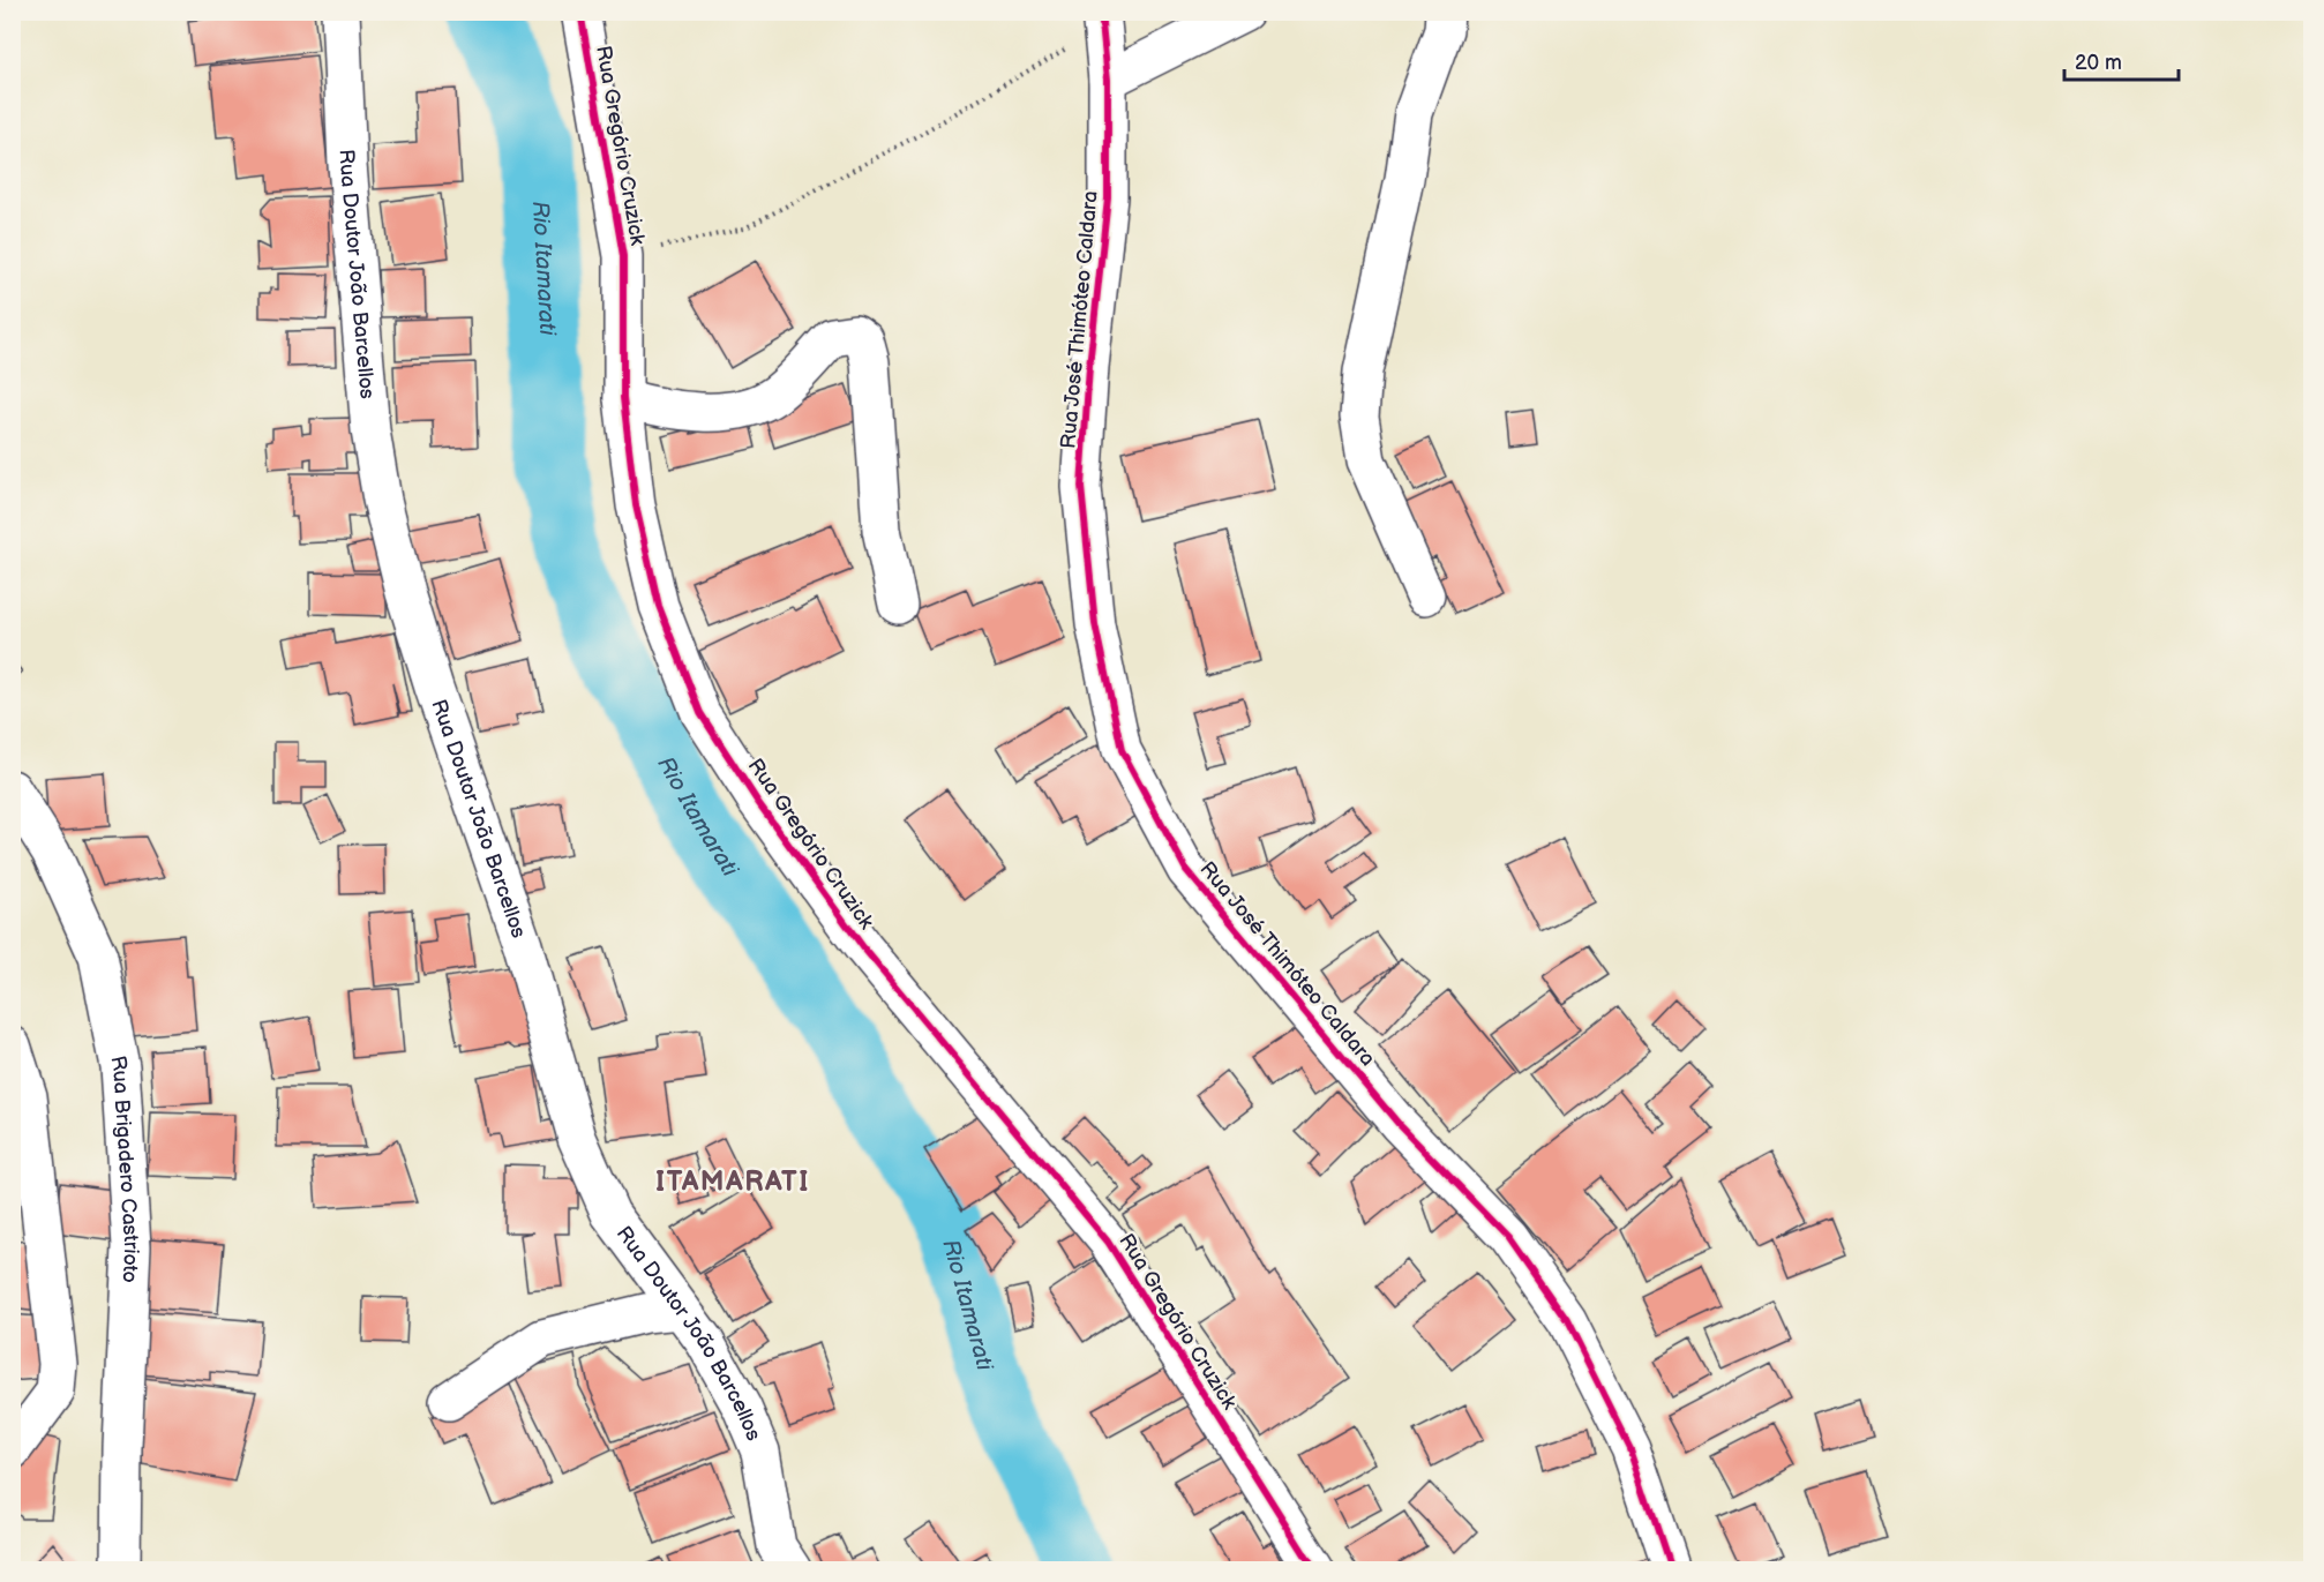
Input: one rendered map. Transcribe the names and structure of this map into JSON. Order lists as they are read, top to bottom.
{
  "streets": {
    "street": [
      "Rua Gregório Cruzick",
      "Rua Doutor João Barcellos",
      "Rua José Thimóteo Caldara",
      "Rua Brigadero Castrioto"
    ]
  },
  "districts": ["ITAMARATI"],
  "water": ["Rio Itamarati"],
  "scale_bar": "20 m"
}
